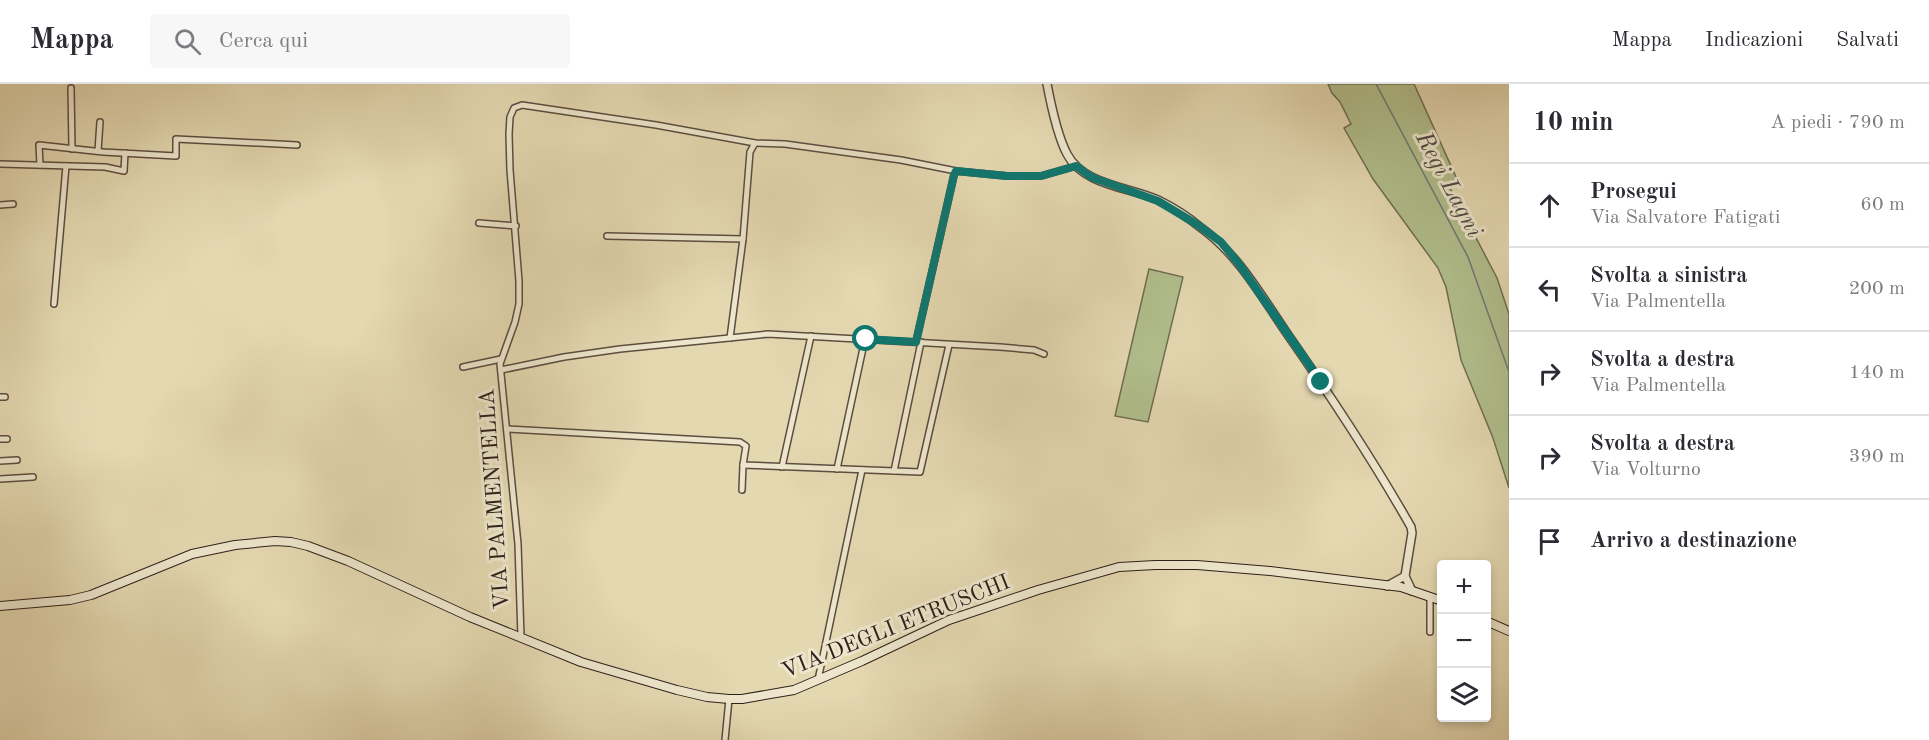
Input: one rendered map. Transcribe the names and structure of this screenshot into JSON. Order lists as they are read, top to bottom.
{
  "streets": {
    "main road": ["VIA DEGLI ETRUSCHI"],
    "street": ["VIA PALMENTELLA"]
  },
  "crossings": [
    ["VIA PALMENTELLA", "VIA DEGLI ETRUSCHI"]
  ],
  "water": ["Regi Lagni"],
  "page": {
    "header": "Mappa",
    "search": "Cerca qui",
    "nav": ["Mappa", "Indicazioni", "Salvati"],
    "heading": ["10 min", "A piedi · 790 m"],
    "list": [
      ["Prosegui", "Via Salvatore Fatigati", "60 m"],
      ["Svolta a sinistra", "Via Palmentella", "200 m"],
      ["Svolta a destra", "Via Palmentella", "140 m"],
      ["Svolta a destra", "Via Volturno", "390 m"],
      "Arrivo a destinazione"
    ],
    "map_buttons": ["+", "−"]
  }
}
